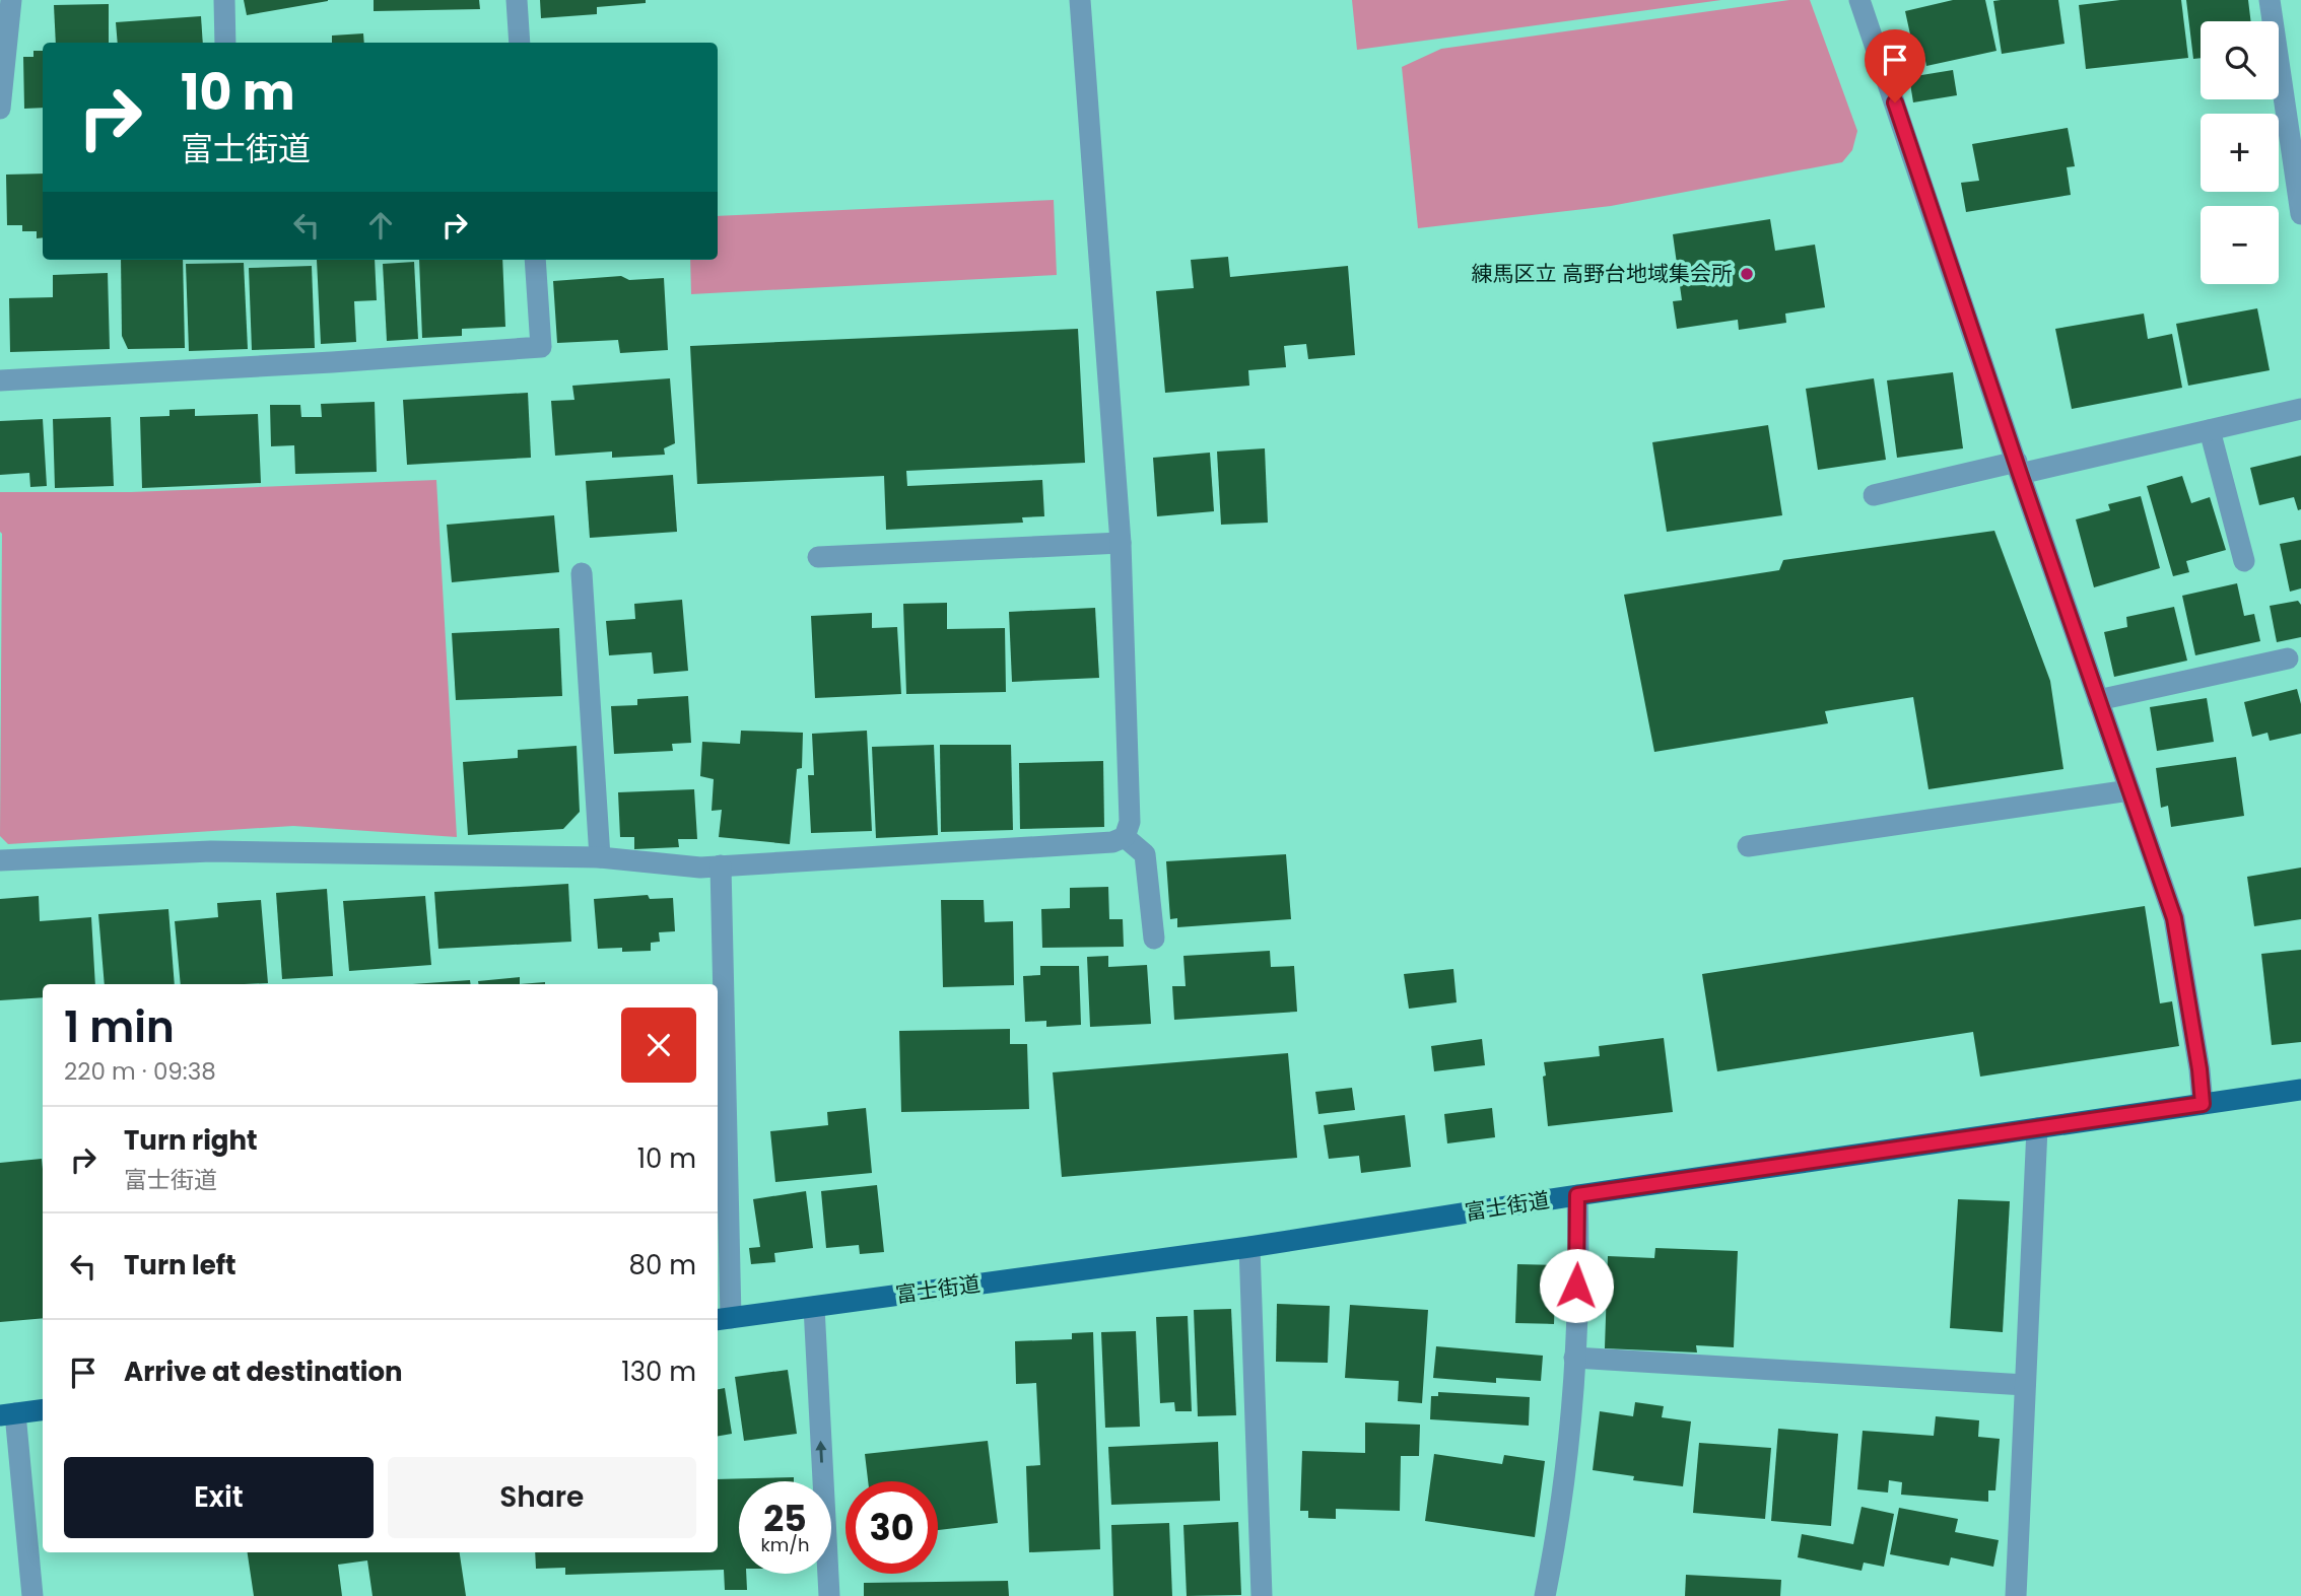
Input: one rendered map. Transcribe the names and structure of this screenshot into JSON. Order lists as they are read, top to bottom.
{
  "streets": {
    "main road": ["富士街道"]
  },
  "places": ["練馬区立 高野台地域集会所"],
  "page": {
    "map_buttons": ["+", "−"],
    "turn": ["10 m", "富士街道"],
    "heading": ["1 min", "220 m · 09:38"],
    "list": [
      {
        "name": "Turn right",
        "note": "富士街道",
        "value": "10 m"
      },
      {
        "name": "Turn left",
        "value": "80 m"
      },
      {
        "name": "Arrive at destination",
        "value": "130 m"
      }
    ],
    "buttons": ["Exit", "Share"],
    "speed": "25 km/h",
    "limit": "30"
  }
}
